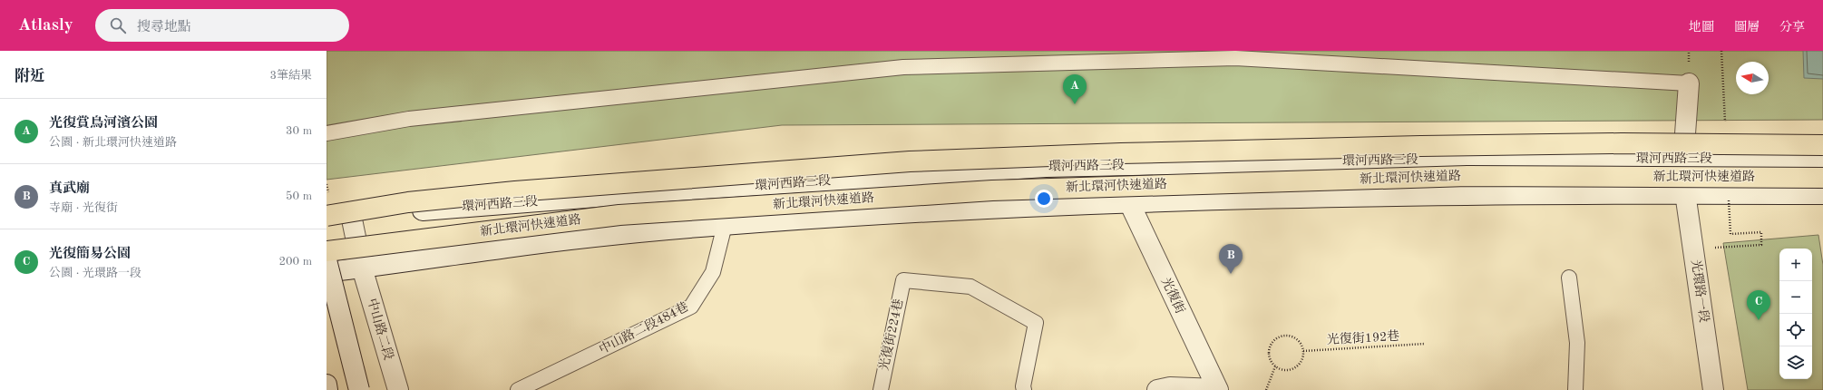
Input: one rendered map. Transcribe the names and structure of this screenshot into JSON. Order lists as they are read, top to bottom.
{
  "streets": {
    "highway": ["新北環河快速道路"],
    "main road": [
      "環河西路三段",
      "光環路一段",
      "光復街",
      "中山路二段"
    ],
    "lane": ["中山路二段484巷", "光復街224巷"],
    "path": ["光復街192巷"]
  },
  "crossings": [
    ["環河西路三段", "光環路一段"],
    ["環河西路三段", "中山路二段"]
  ],
  "north": "left",
  "page": {
    "header": "Atlasly",
    "search": "搜尋地點",
    "nav": ["地圖", "圖層", "分享"],
    "heading": ["附近", "3筆結果"],
    "pins": ["A", "B", "C"],
    "list": [
      {
        "mark": "A",
        "name": "光復賞鳥河濱公園",
        "note": "公園 · 新北環河快速道路",
        "value": "30 m"
      },
      {
        "mark": "B",
        "name": "真武廟",
        "note": "寺廟 · 光復街",
        "value": "50 m"
      },
      {
        "mark": "C",
        "name": "光復簡易公園",
        "note": "公園 · 光環路一段",
        "value": "200 m"
      }
    ],
    "map_buttons": ["+", "−"]
  }
}
